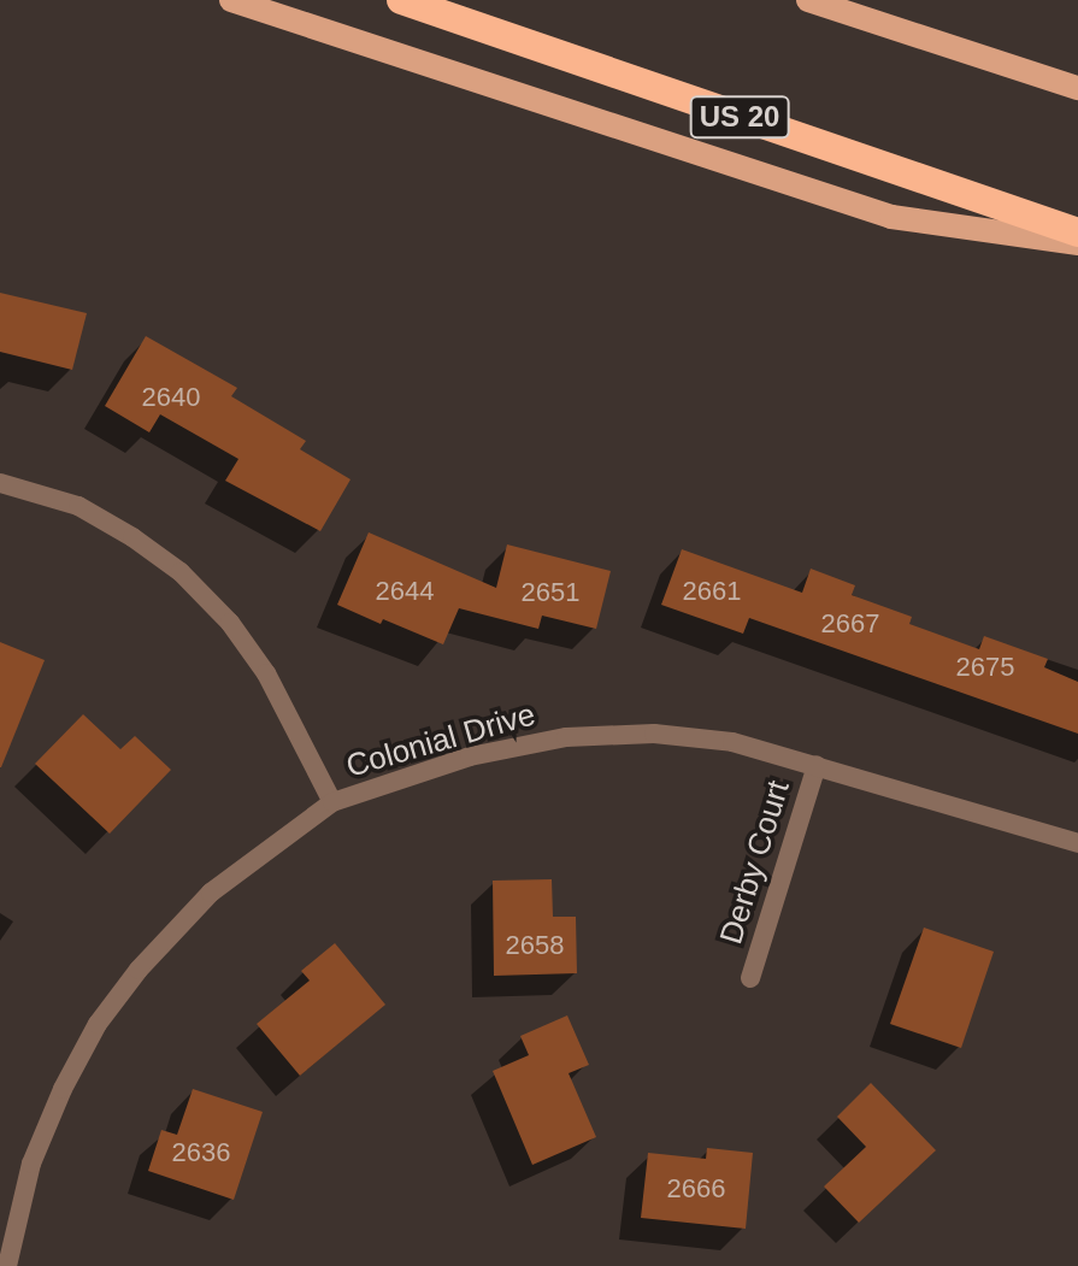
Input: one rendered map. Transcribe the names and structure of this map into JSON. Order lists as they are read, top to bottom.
{
  "streets": {
    "highway": ["US 20"],
    "street": ["Colonial Drive", "Derby Court"]
  },
  "crossings": [
    ["Colonial Drive", "Derby Court"]
  ],
  "house_numbers": [
    "2640",
    "2644",
    "2661",
    "2651",
    "2667",
    "2675",
    "2658",
    "2636",
    "2666"
  ]
}
